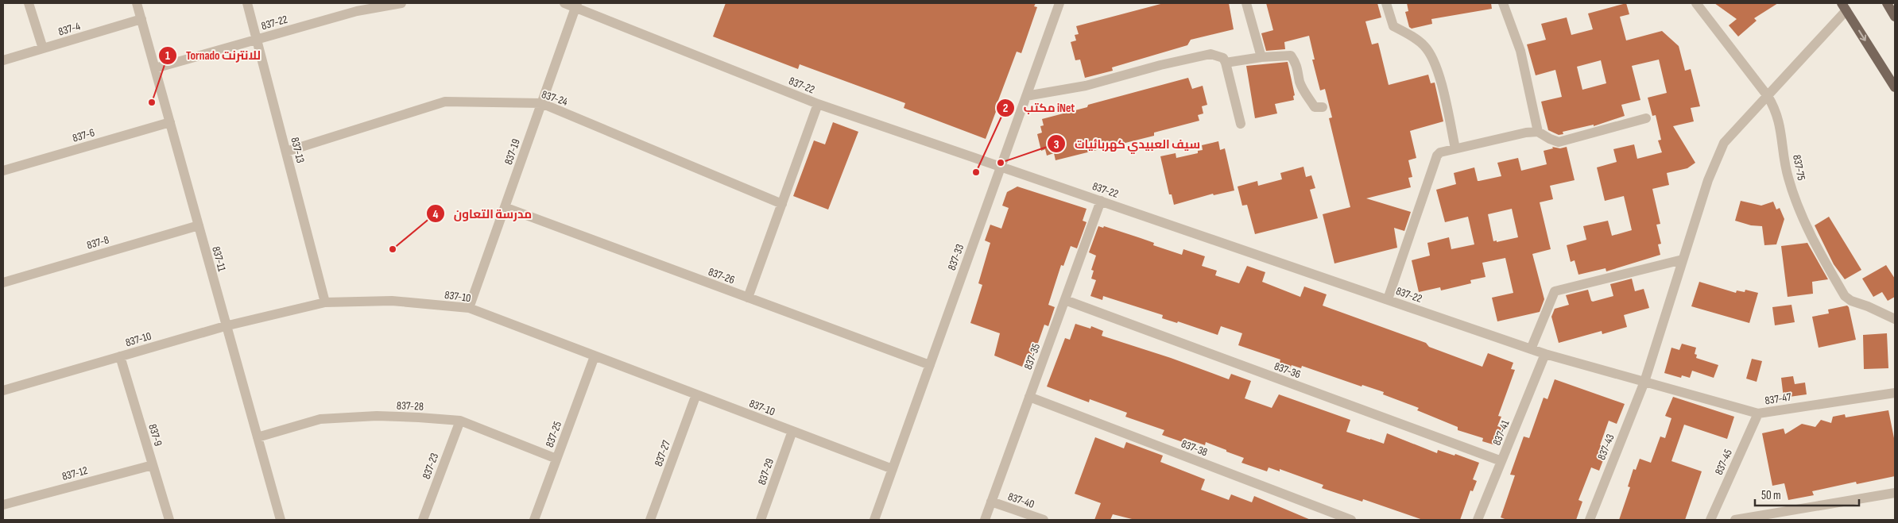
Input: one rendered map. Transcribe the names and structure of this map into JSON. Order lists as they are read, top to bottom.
{
  "streets": {
    "street": [
      "837-22",
      "837-4",
      "837-24",
      "837-6",
      "837-13",
      "837-19",
      "837-75",
      "837-8",
      "837-33",
      "837-11",
      "837-26",
      "837-10",
      "837-35",
      "837-36",
      "837-47",
      "837-28",
      "837-41",
      "837-25",
      "837-9",
      "837-43",
      "837-38",
      "837-27",
      "837-45",
      "837-23",
      "837-29",
      "837-12",
      "837-40"
    ]
  },
  "crossings": [
    ["837-22", "837-13"],
    ["837-22", "837-19"],
    ["837-22", "837-33"],
    ["837-22", "837-11"],
    ["837-22", "837-35"],
    ["837-22", "837-47"],
    ["837-22", "837-41"],
    ["837-22", "837-43"],
    ["837-4", "837-11"],
    ["837-24", "837-13"],
    ["837-24", "837-19"],
    ["837-6", "837-11"],
    ["837-13", "837-10"],
    ["837-19", "837-26"],
    ["837-19", "837-10"],
    ["837-75", "837-43"],
    ["837-8", "837-11"],
    ["837-33", "837-26"],
    ["837-33", "837-10"],
    ["837-11", "837-10"],
    ["837-11", "837-28"],
    ["837-10", "837-25"],
    ["837-10", "837-9"],
    ["837-10", "837-27"],
    ["837-10", "837-29"],
    ["837-35", "837-36"],
    ["837-35", "837-38"],
    ["837-35", "837-40"],
    ["837-36", "837-41"],
    ["837-47", "837-43"],
    ["837-47", "837-45"],
    ["837-28", "837-25"],
    ["837-28", "837-23"],
    ["837-9", "837-12"]
  ],
  "places": [
    "Tornado للانترنت",
    "سيف العبيدي كهربائيات",
    "مكتب iNet",
    "مدرسة التعاون"
  ],
  "scale_bar": "50 m"
}
